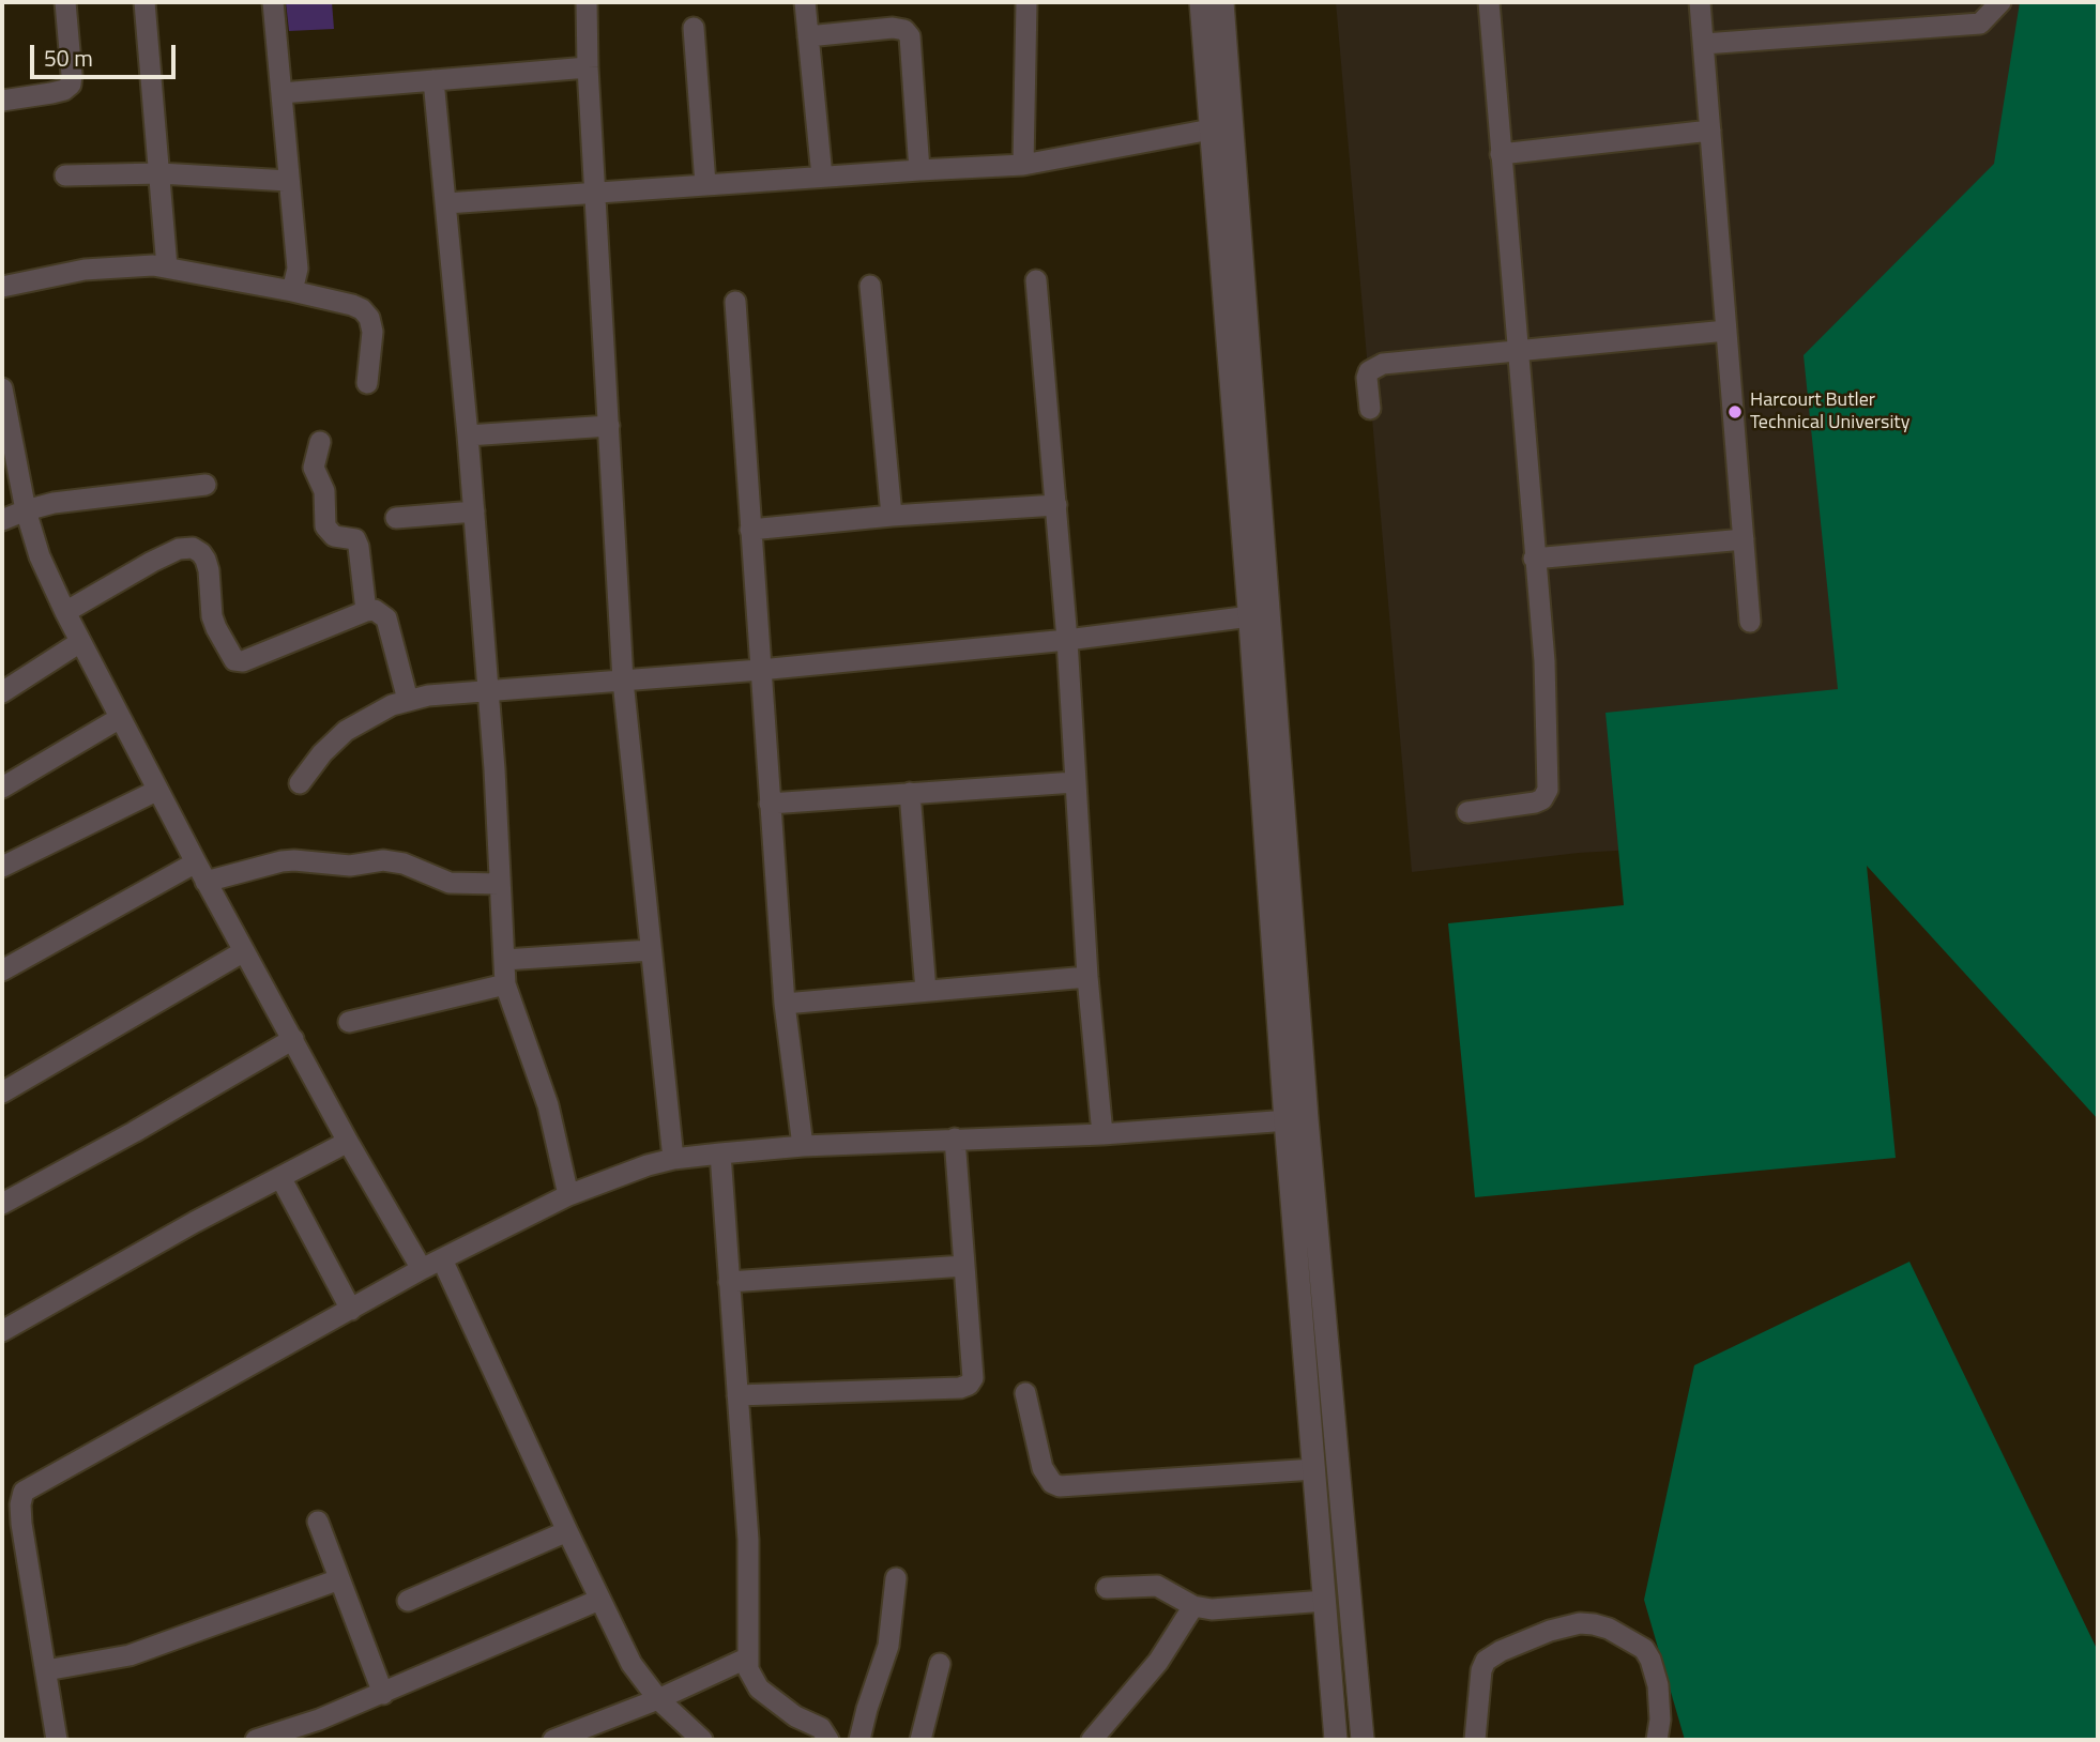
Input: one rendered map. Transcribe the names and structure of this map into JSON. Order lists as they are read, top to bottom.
{
  "places": ["Harcourt Butler Technical University"],
  "scale_bar": "50 m"
}
